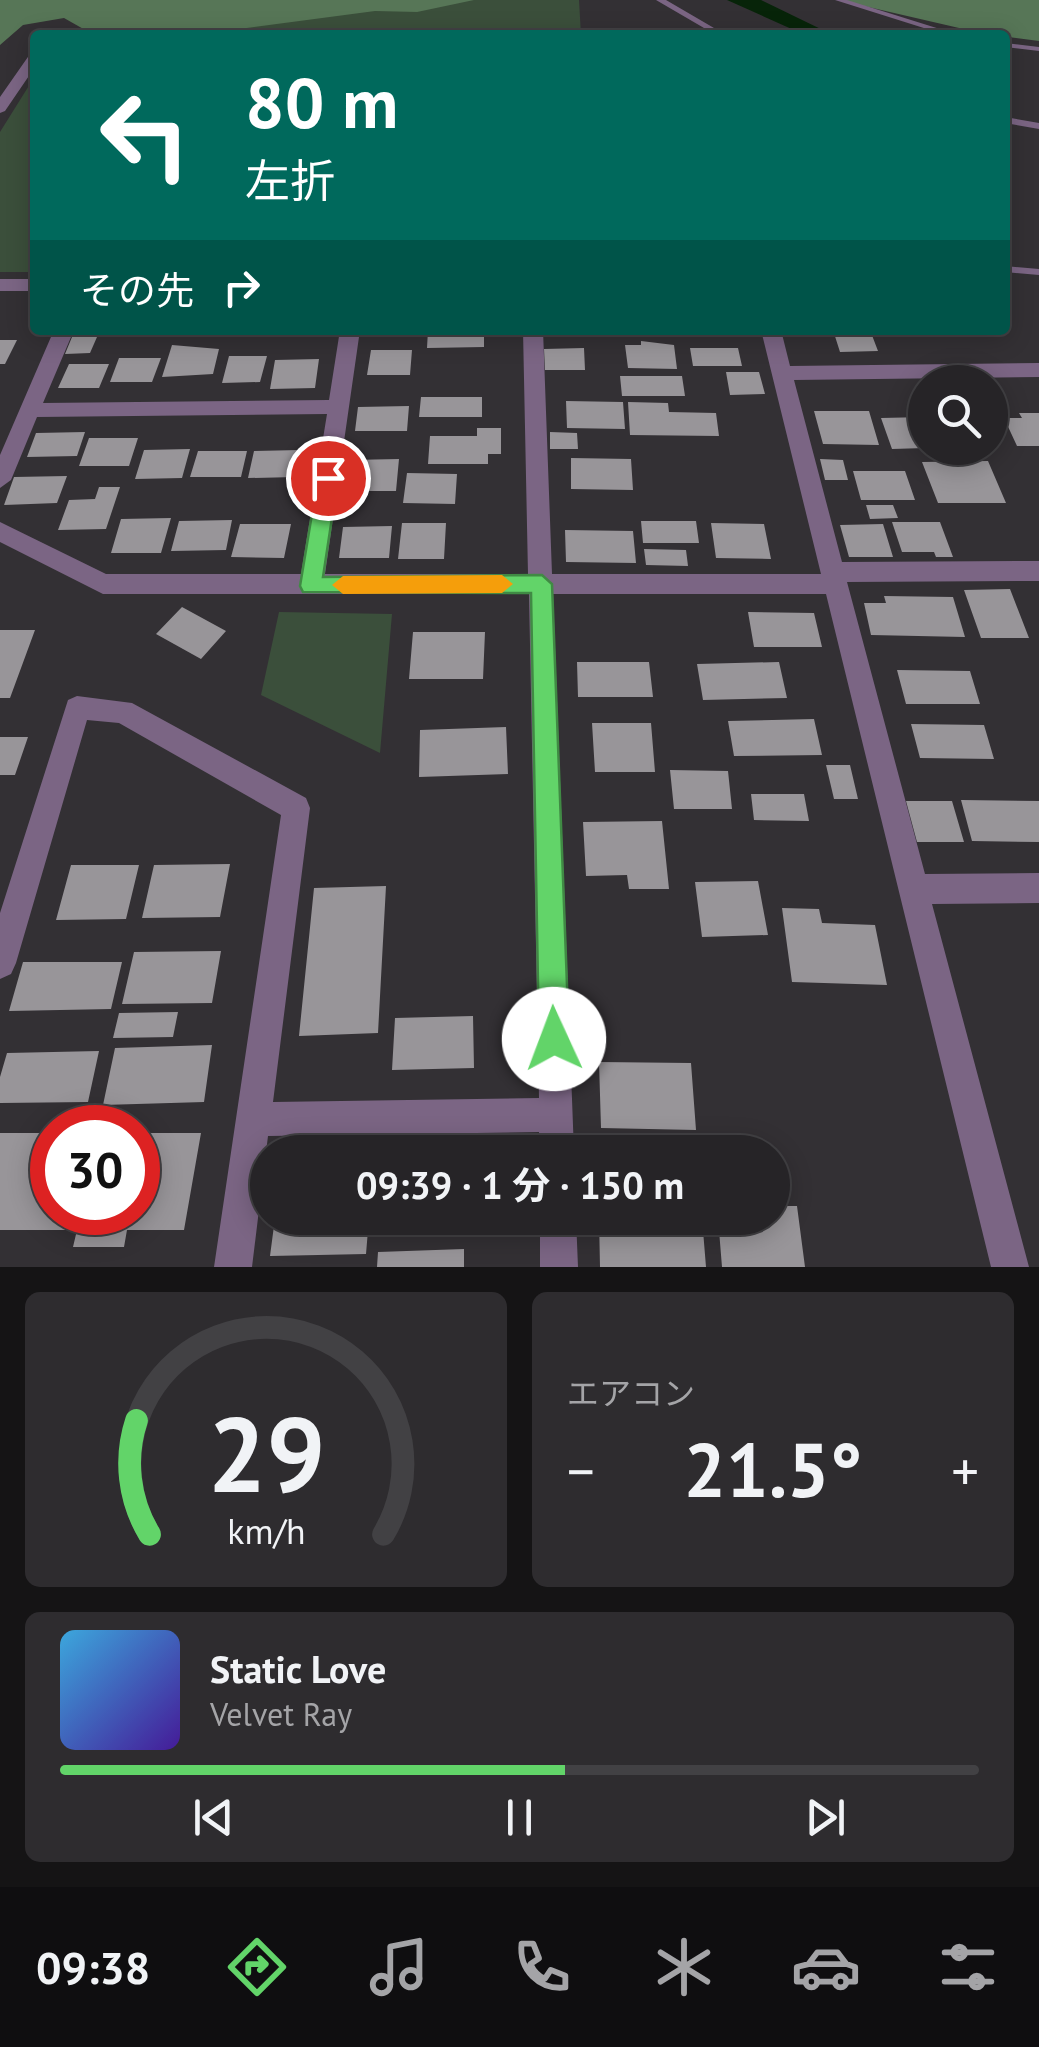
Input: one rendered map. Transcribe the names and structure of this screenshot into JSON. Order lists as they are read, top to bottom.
{
  "page": {
    "turn": ["80 m", "左折"],
    "then": "その先",
    "limit": "30",
    "trip": "09:39 · 1 分 · 150 m",
    "tile": "エアコン",
    "heat": ["−", "21.5°", "+"],
    "song": ["Static Love", "Velvet Ray"],
    "tabs": "09:38",
    "gauge": ["29", "km/h"]
  }
}
